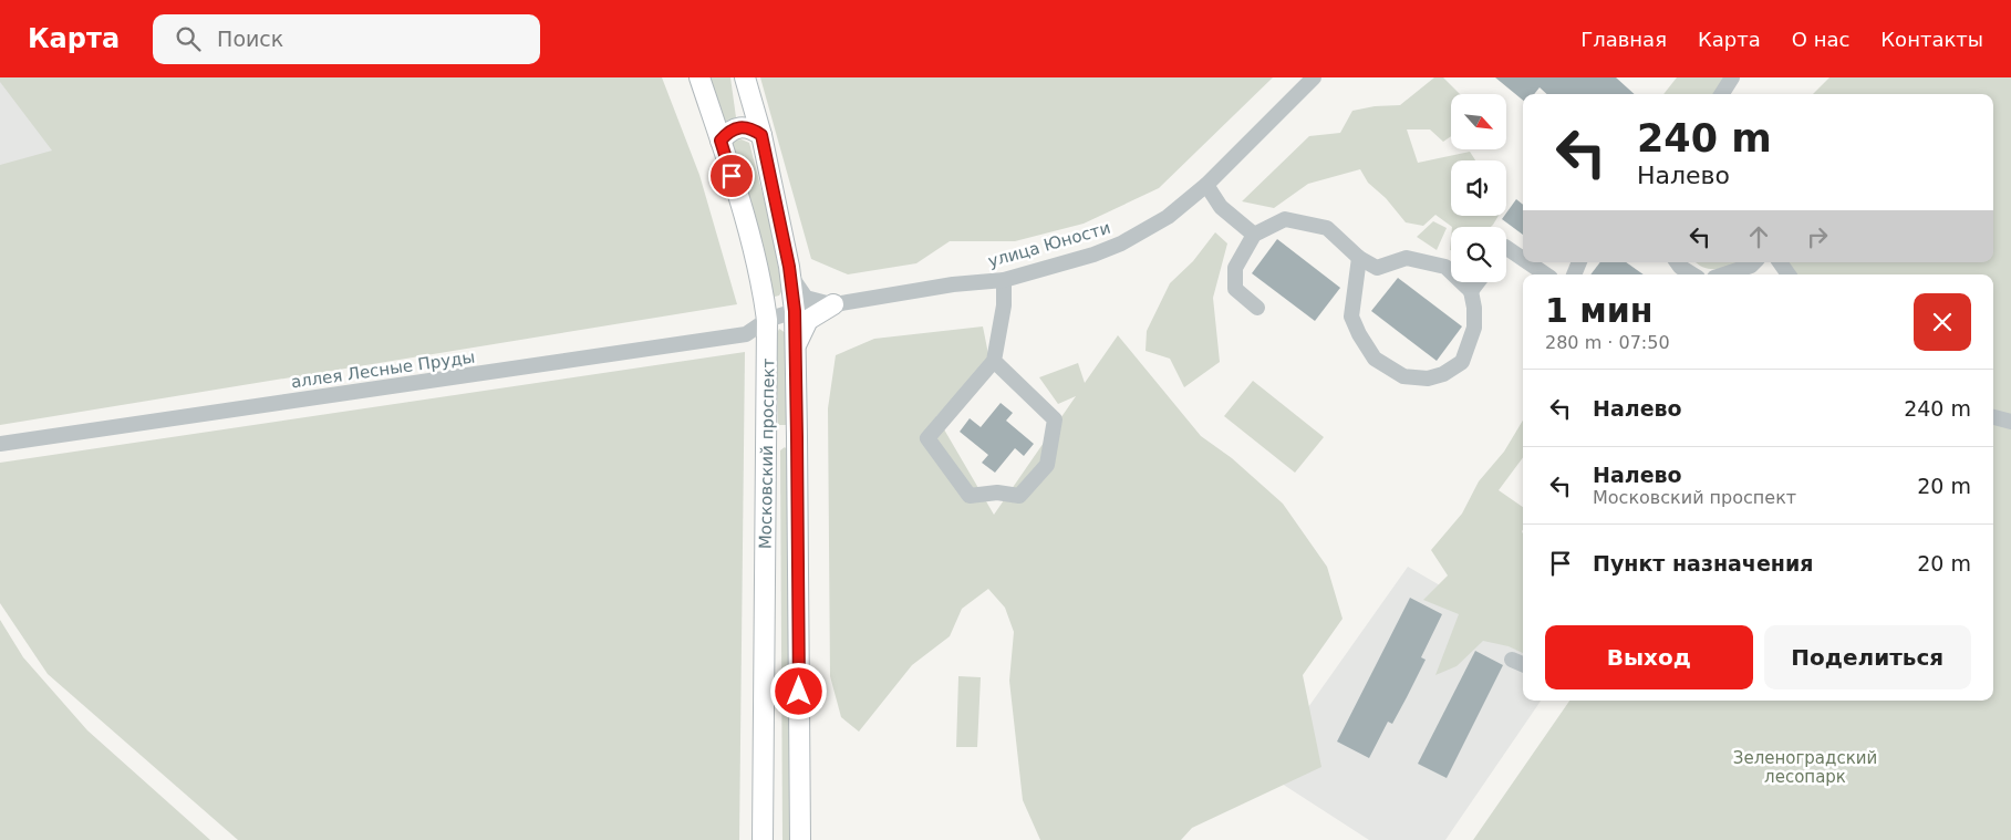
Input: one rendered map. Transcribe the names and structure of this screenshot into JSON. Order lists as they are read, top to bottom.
{
  "streets": {
    "main road": ["Московский проспект"],
    "street": ["улица Юности", "аллея Лесные Пруды"]
  },
  "crossings": [
    ["улица Юности", "аллея Лесные Пруды"],
    ["улица Юности", "Московский проспект"],
    ["аллея Лесные Пруды", "Московский проспект"]
  ],
  "parks": ["Зеленоградский лесопарк"],
  "north": "bottom right",
  "page": {
    "header": "Карта",
    "search": "Поиск",
    "nav": [
      "Главная",
      "Карта",
      "О нас",
      "Контакты"
    ],
    "turn": ["240 m", "Налево"],
    "heading": ["1 мин", "280 m · 07:50"],
    "list": [
      {
        "name": "Налево",
        "value": "240 m"
      },
      {
        "name": "Налево",
        "note": "Московский проспект",
        "value": "20 m"
      },
      {
        "name": "Пункт назначения",
        "value": "20 m"
      }
    ],
    "buttons": ["Выход", "Поделиться"]
  }
}
